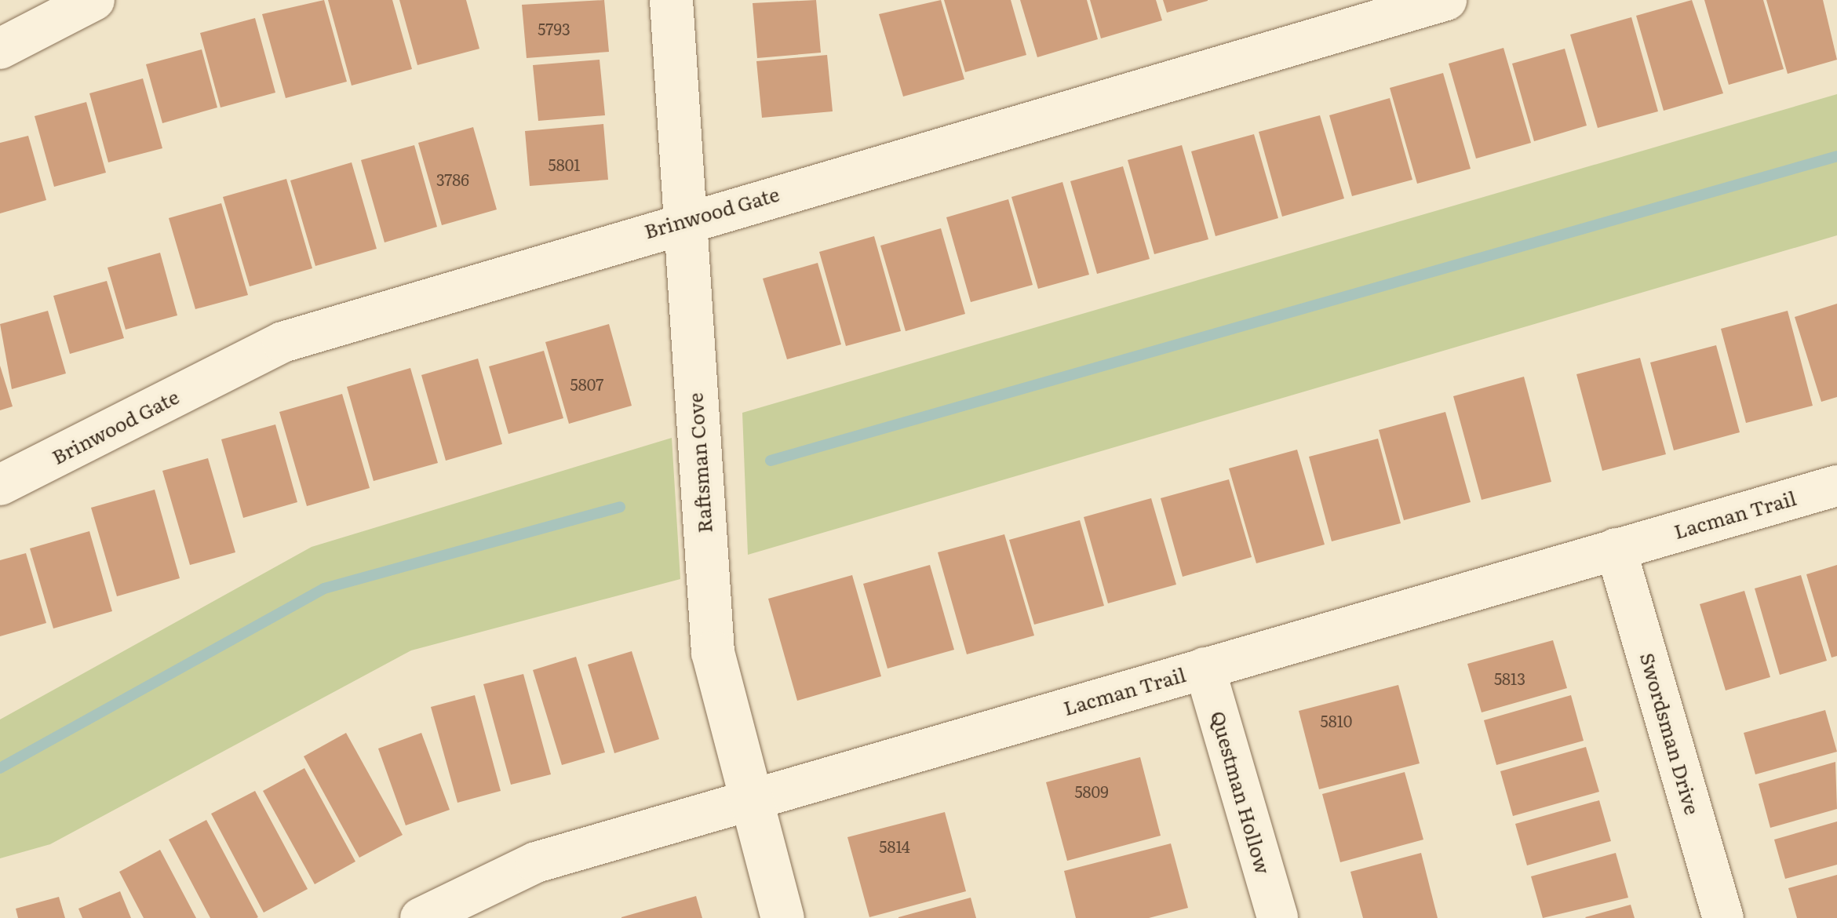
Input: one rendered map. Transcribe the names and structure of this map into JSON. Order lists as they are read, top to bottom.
{
  "streets": {
    "street": [
      "Brinwood Gate",
      "Raftsman Cove",
      "Lacman Trail",
      "Swordsman Drive",
      "Questman Hollow"
    ]
  },
  "crossings": [
    ["Brinwood Gate", "Raftsman Cove"],
    ["Raftsman Cove", "Lacman Trail"],
    ["Lacman Trail", "Swordsman Drive"],
    ["Lacman Trail", "Questman Hollow"]
  ],
  "house_numbers": [
    "5793",
    "5801",
    "3786",
    "5807",
    "5813",
    "5810",
    "5809",
    "5814"
  ]
}
